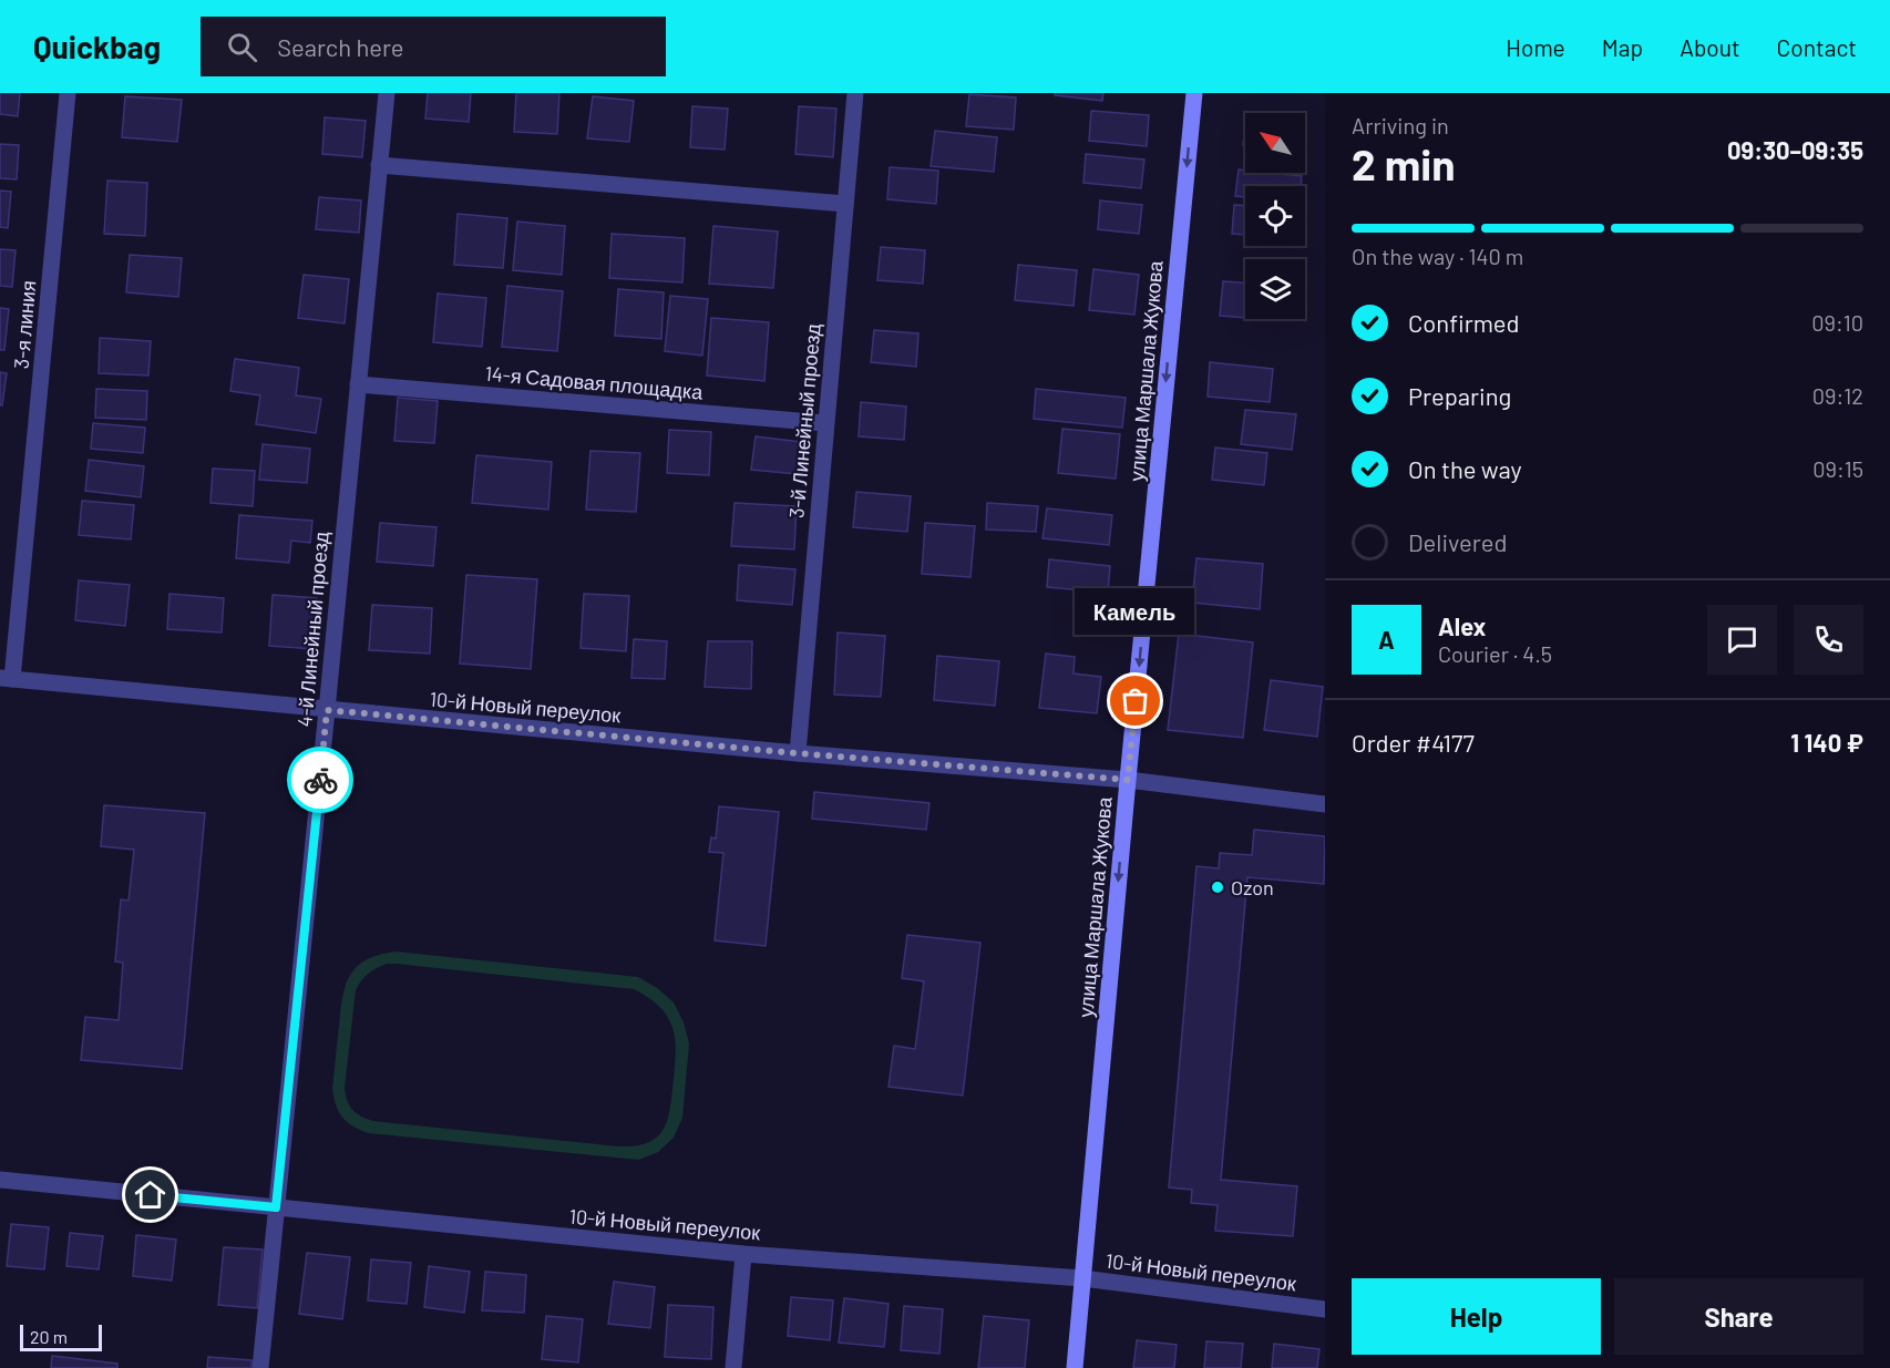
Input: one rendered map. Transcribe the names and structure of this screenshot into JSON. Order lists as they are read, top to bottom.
{
  "streets": {
    "main road": ["улица Маршала Жукова"],
    "street": [
      "3-я линия",
      "14-я Садовая площадка",
      "3-й Линейный проезд",
      "4-й Линейный проезд",
      "10-й Новый переулок"
    ]
  },
  "crossings": [
    ["3-я линия", "10-й Новый переулок"],
    ["улица Маршала Жукова", "10-й Новый переулок"],
    ["14-я Садовая площадка", "3-й Линейный проезд"],
    ["14-я Садовая площадка", "4-й Линейный проезд"],
    ["3-й Линейный проезд", "10-й Новый переулок"],
    ["4-й Линейный проезд", "10-й Новый переулок"]
  ],
  "one_way": ["улица Маршала Жукова"],
  "places": ["Камель", "Ozon"],
  "scale_bar": "20 m",
  "north": "top left",
  "page": {
    "header": "Quickbag",
    "search": "Search here",
    "nav": [
      "Home",
      "Map",
      "About",
      "Contact"
    ],
    "heading": ["2 min", "Arriving in", "09:30–09:35"],
    "panel": [
      "Alex",
      "Courier · 4.5",
      "Order #4177",
      "1 140 ₽"
    ],
    "bar": "On the way · 140 m",
    "list": [
      ["Confirmed", "09:10"],
      ["Preparing", "09:12"],
      ["On the way", "09:15"],
      "Delivered"
    ],
    "bubble": "Камель",
    "round": "A",
    "buttons": ["Help", "Share"],
    "scale": "20 m"
  }
}
